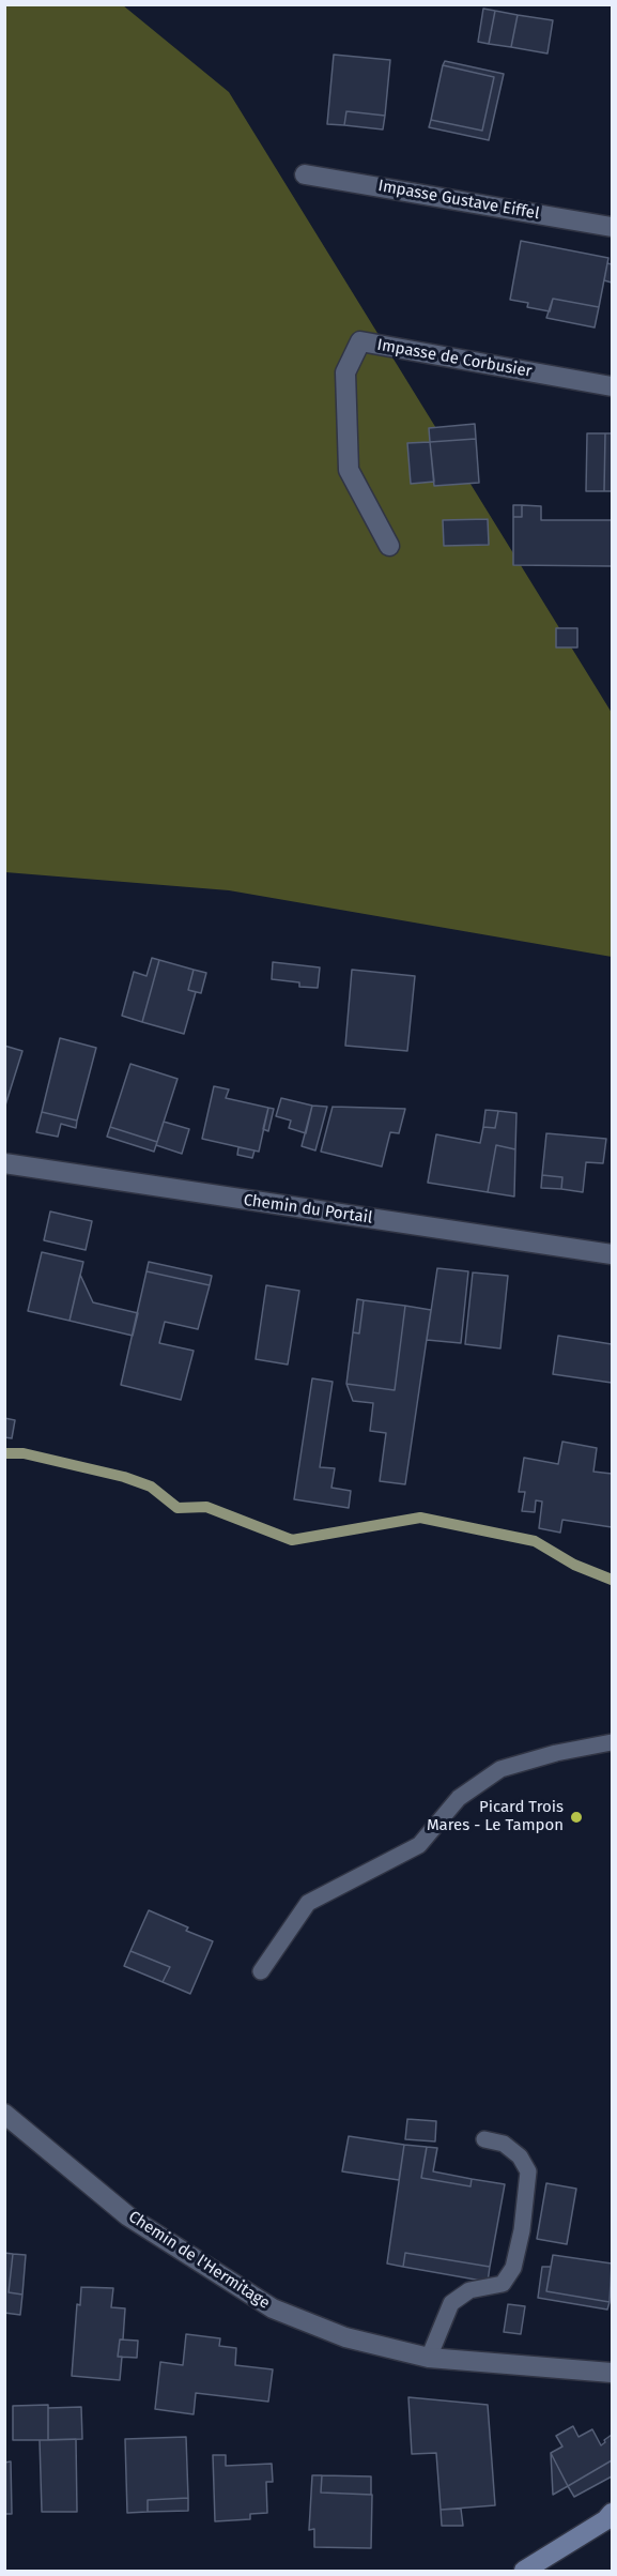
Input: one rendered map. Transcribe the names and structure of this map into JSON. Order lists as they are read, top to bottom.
{
  "streets": {
    "street": [
      "Impasse Gustave Eiffel",
      "Impasse de Corbusier",
      "Chemin du Portail",
      "Chemin de l'Hermitage"
    ]
  },
  "places": ["Picard Trois Mares - Le Tampon"]
}
